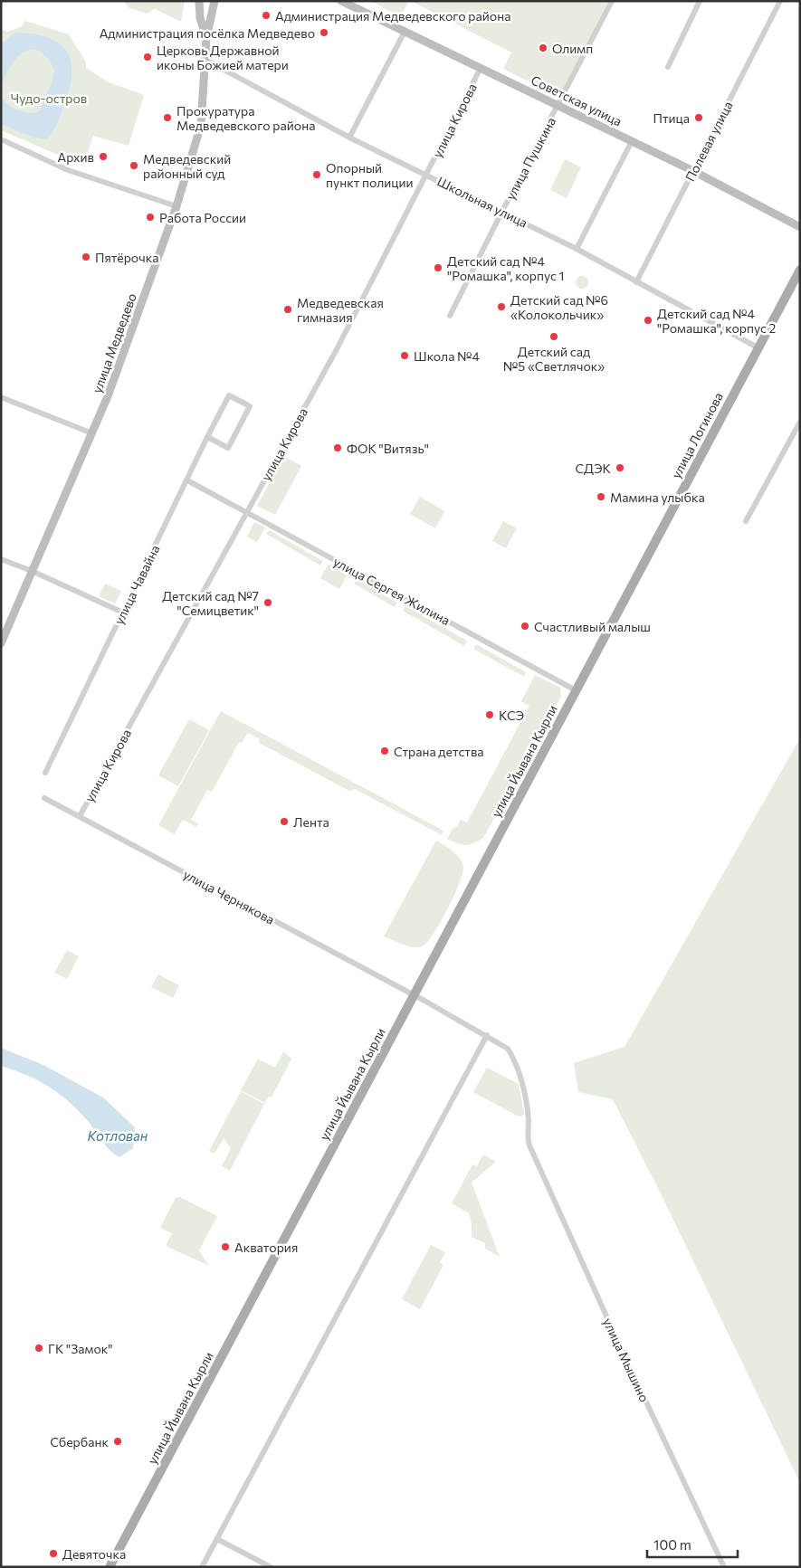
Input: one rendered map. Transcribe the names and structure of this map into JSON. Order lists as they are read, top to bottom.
{
  "streets": {
    "main road": ["улица Логинова", "улица Йывана Кырли"],
    "street": [
      "Советская улица",
      "улица Кирова",
      "Полевая улица",
      "улица Пушкина",
      "Школьная улица",
      "улица Медведево",
      "улица Чавайна",
      "улица Сергея Жилина",
      "улица Чернякова",
      "улица Мышино"
    ]
  },
  "crossings": [
    ["Советская улица", "улица Кирова"],
    ["Советская улица", "Полевая улица"],
    ["Советская улица", "улица Пушкина"],
    ["улица Кирова", "Школьная улица"],
    ["улица Кирова", "улица Сергея Жилина"],
    ["улица Кирова", "улица Чернякова"],
    ["Полевая улица", "Школьная улица"],
    ["улица Пушкина", "Школьная улица"],
    ["Школьная улица", "улица Медведево"],
    ["Школьная улица", "улица Логинова"],
    ["улица Логинова", "улица Йывана Кырли"],
    ["улица Чавайна", "улица Сергея Жилина"],
    ["улица Сергея Жилина", "улица Йывана Кырли"],
    ["улица Йывана Кырли", "улица Чернякова"],
    ["улица Чернякова", "улица Мышино"]
  ],
  "water": ["Котлован"],
  "parks": ["Чудо-остров"],
  "places": [
    "Администрация Медведевского района",
    "Администрация посёлка Медведево",
    "Олимп",
    "Церковь Державной иконы Божией матери",
    "Прокуратура Медведевского района",
    "Птица",
    "Архив",
    "Медведевский районный суд",
    "Опорный пункт полиции",
    "Работа России",
    "Пятёрочка",
    "Детский сад №4 \"Ромашка\", корпус 1",
    "Детский сад №6 «Колокольчик»",
    "Медведевская гимназия",
    "Детский сад №4 \"Ромашка\", корпус 2",
    "Детский сад №5 «Светлячок»",
    "Школа №4",
    "ФОК \"Витязь\"",
    "СДЭК",
    "Мамина улыбка",
    "Детский сад №7 \"Семицветик\"",
    "Счастливый малыш",
    "КСЭ",
    "Страна детства",
    "Лента",
    "Акватория",
    "ГК \"Замок\"",
    "Сбербанк",
    "Девяточка"
  ],
  "scale_bar": "100 m"
}
